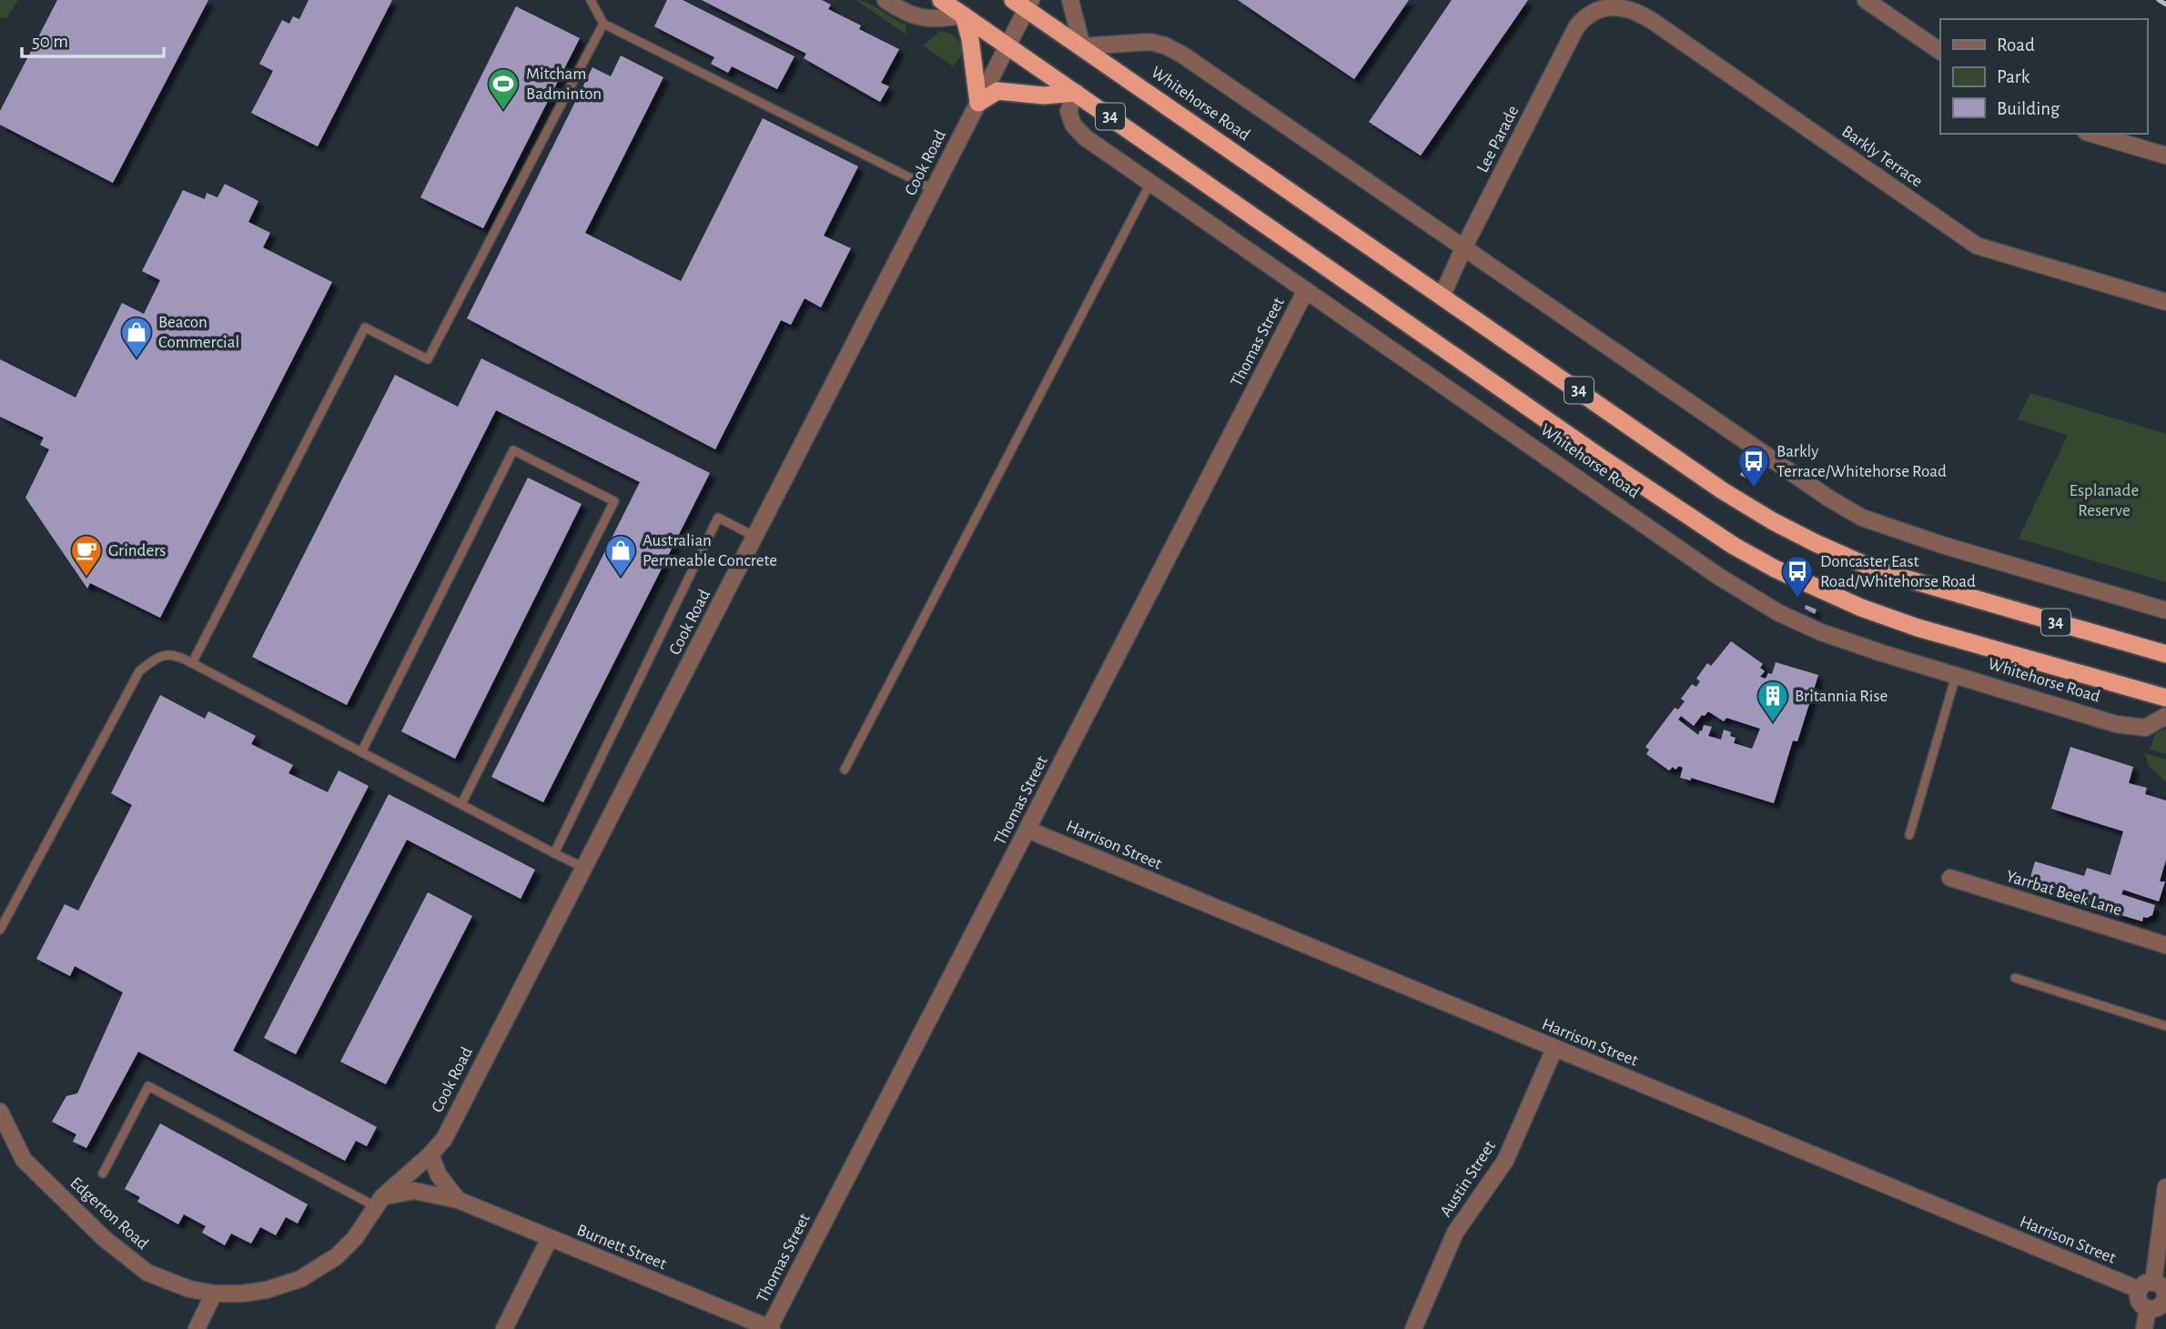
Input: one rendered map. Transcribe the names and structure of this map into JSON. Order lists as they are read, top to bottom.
{
  "streets": {
    "highway": ["Whitehorse Road", "34"],
    "street": [
      "Lee Parade",
      "Barkly Terrace",
      "Cook Road",
      "Thomas Street",
      "Harrison Street",
      "Yarrbat Beek Lane",
      "Austin Street",
      "Edgerton Road",
      "Burnett Street"
    ]
  },
  "crossings": [
    ["Whitehorse Road", "Lee Parade"],
    ["Whitehorse Road", "Cook Road"],
    ["Whitehorse Road", "Thomas Street"],
    ["Lee Parade", "Barkly Terrace"],
    ["Cook Road", "Edgerton Road"],
    ["Cook Road", "Burnett Street"],
    ["Thomas Street", "Harrison Street"],
    ["Thomas Street", "Burnett Street"],
    ["Harrison Street", "Austin Street"],
    ["Edgerton Road", "Burnett Street"]
  ],
  "parks": ["Esplanade Reserve"],
  "places": {
    "sports": ["Mitcham Badminton"],
    "shop": ["Beacon Commercial", "Australian Permeable Concrete"],
    "bus stop": ["Barkly Terrace/Whitehorse Road", "Doncaster East Road/Whitehorse Road"],
    "cafe": ["Grinders"],
    "building": ["Britannia Rise"]
  },
  "legend": ["Road", "Park", "Building"],
  "scale_bar": "50 m"
}
